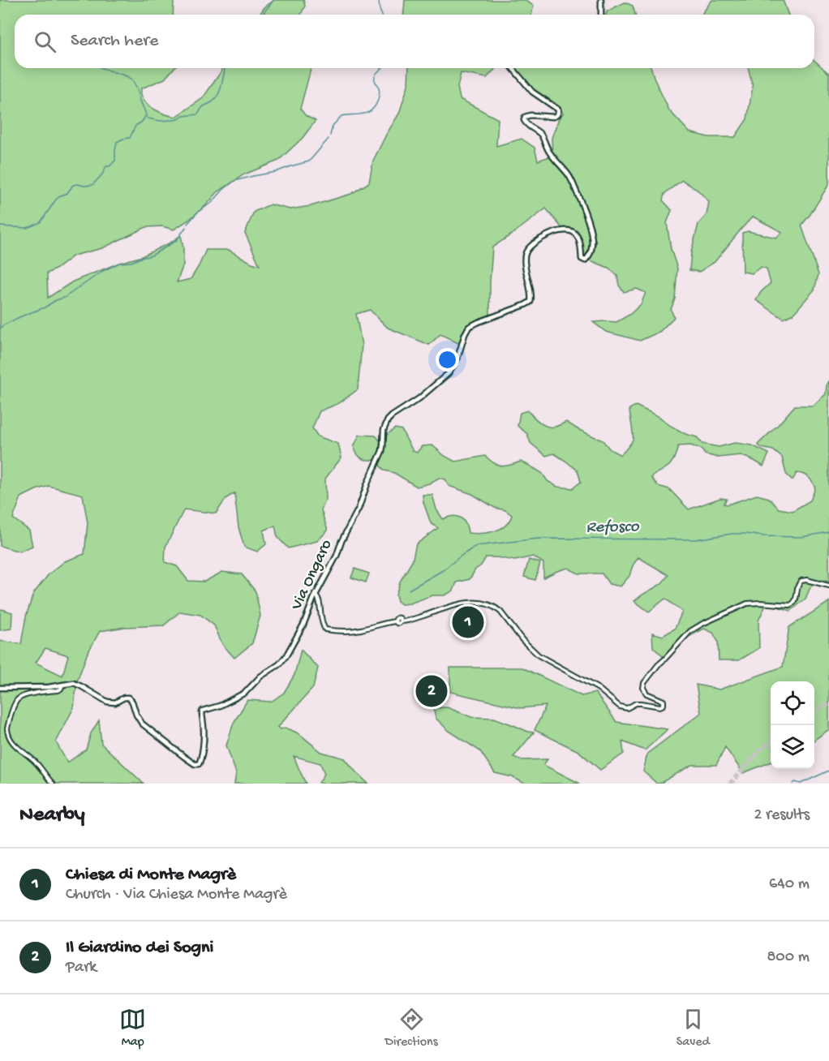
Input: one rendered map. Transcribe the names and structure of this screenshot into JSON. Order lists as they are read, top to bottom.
{
  "streets": {
    "main road": ["Via Ongaro"]
  },
  "water": ["Refosco"],
  "page": {
    "search": "Search here",
    "pins": ["1", "2"],
    "heading": ["Nearby", "2 results"],
    "list": [
      {
        "mark": "1",
        "name": "Chiesa di Monte Magrè",
        "note": "Church · Via Chiesa Monte Magrè",
        "value": "640 m"
      },
      {
        "mark": "2",
        "name": "Il Giardino dei Sogni",
        "note": "Park",
        "value": "800 m"
      }
    ],
    "nav": ["Map", "Directions", "Saved"]
  }
}
